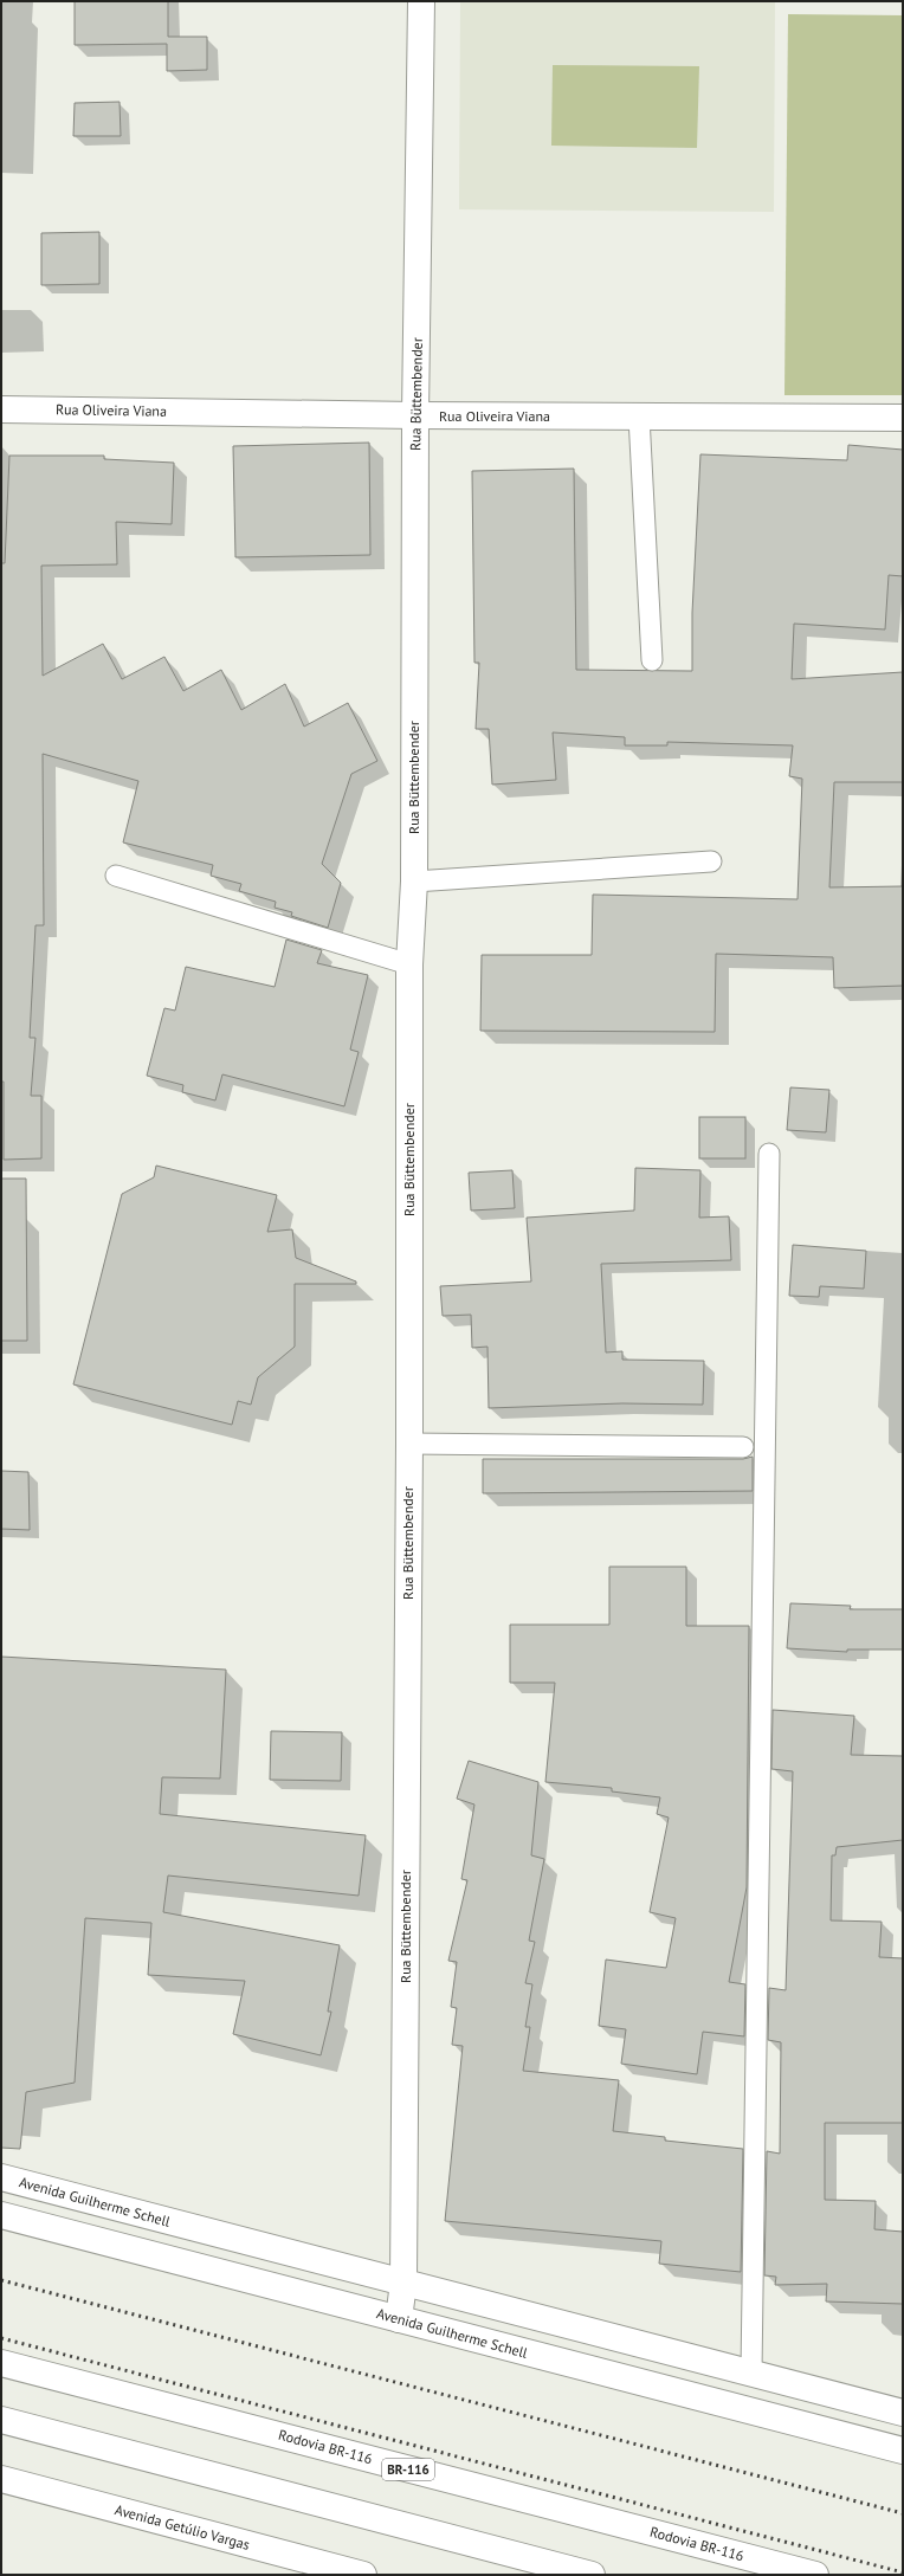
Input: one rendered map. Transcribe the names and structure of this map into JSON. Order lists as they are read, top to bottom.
{
  "streets": {
    "main road": [
      "Rua Büttembender",
      "Rua Oliveira Viana",
      "Avenida Guilherme Schell",
      "Rodovia BR-116",
      "BR-116",
      "Avenida Getúlio Vargas"
    ]
  },
  "crossings": [
    ["Rua Büttembender", "Rua Oliveira Viana"],
    ["Rua Büttembender", "Avenida Guilherme Schell"]
  ]
}
